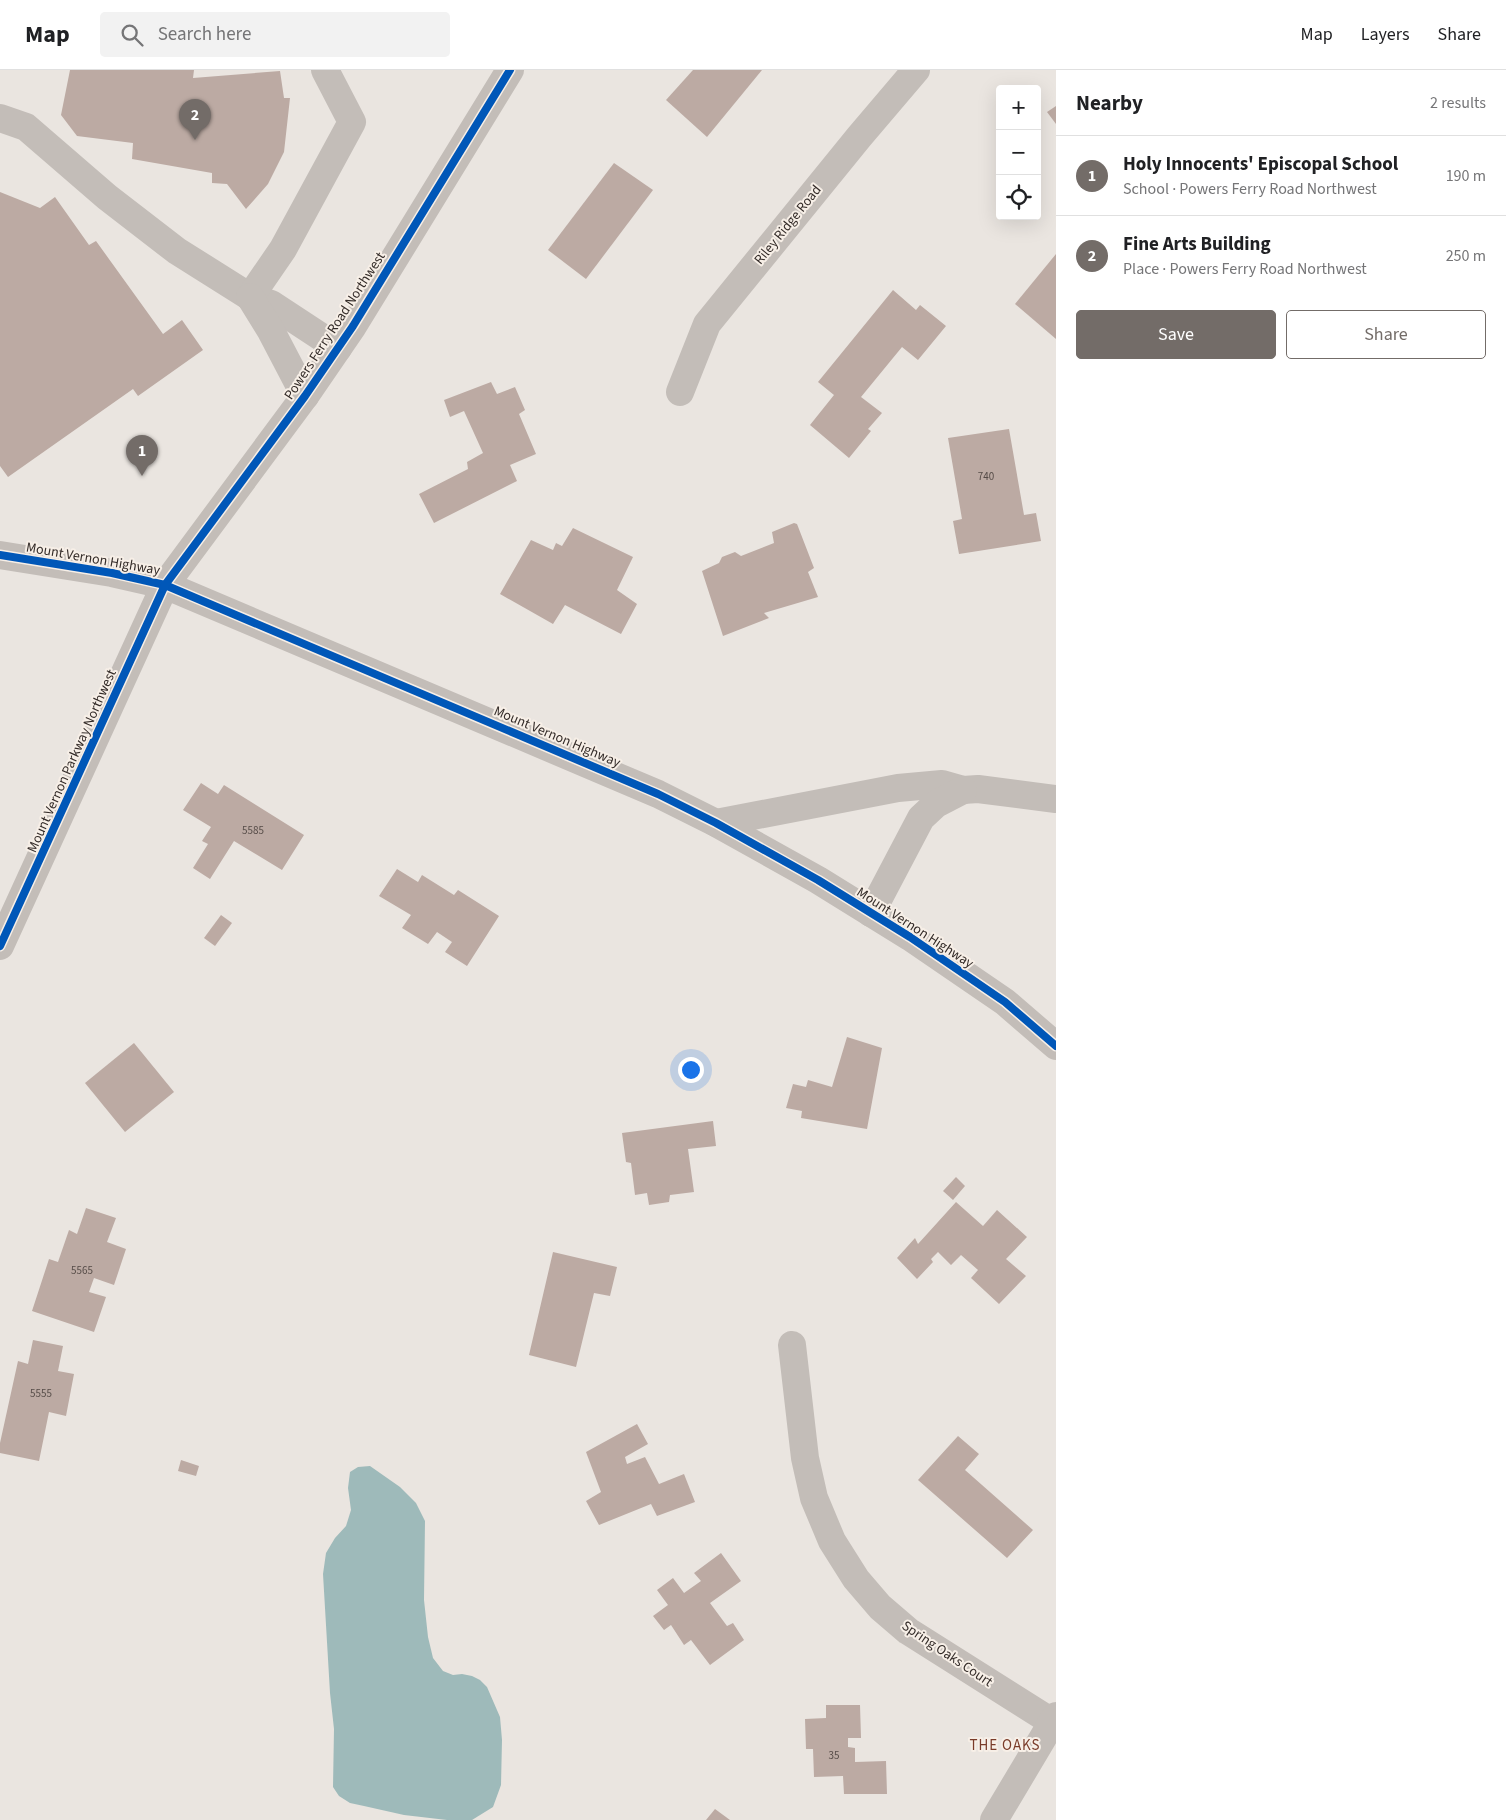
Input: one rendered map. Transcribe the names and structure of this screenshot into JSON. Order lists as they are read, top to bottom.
{
  "streets": {
    "street": [
      "Riley Ridge Road",
      "Powers Ferry Road Northwest",
      "Mount Vernon Highway",
      "Mount Vernon Parkway Northwest",
      "Spring Oaks Court"
    ]
  },
  "crossings": [
    ["Powers Ferry Road Northwest", "Mount Vernon Highway"],
    ["Powers Ferry Road Northwest", "Mount Vernon Parkway Northwest"],
    ["Mount Vernon Highway", "Mount Vernon Parkway Northwest"]
  ],
  "districts": ["THE OAKS"],
  "house_numbers": [
    "740",
    "5585",
    "5565",
    "5555",
    "35"
  ],
  "page": {
    "header": "Map",
    "search": "Search here",
    "nav": ["Map", "Layers", "Share"],
    "heading": ["Nearby", "2 results"],
    "map_buttons": ["+", "−"],
    "pins": ["2", "1"],
    "list": [
      {
        "mark": "1",
        "name": "Holy Innocents' Episcopal School",
        "note": "School · Powers Ferry Road Northwest",
        "value": "190 m"
      },
      {
        "mark": "2",
        "name": "Fine Arts Building",
        "note": "Place · Powers Ferry Road Northwest",
        "value": "250 m"
      }
    ],
    "buttons": ["Save", "Share"]
  }
}
